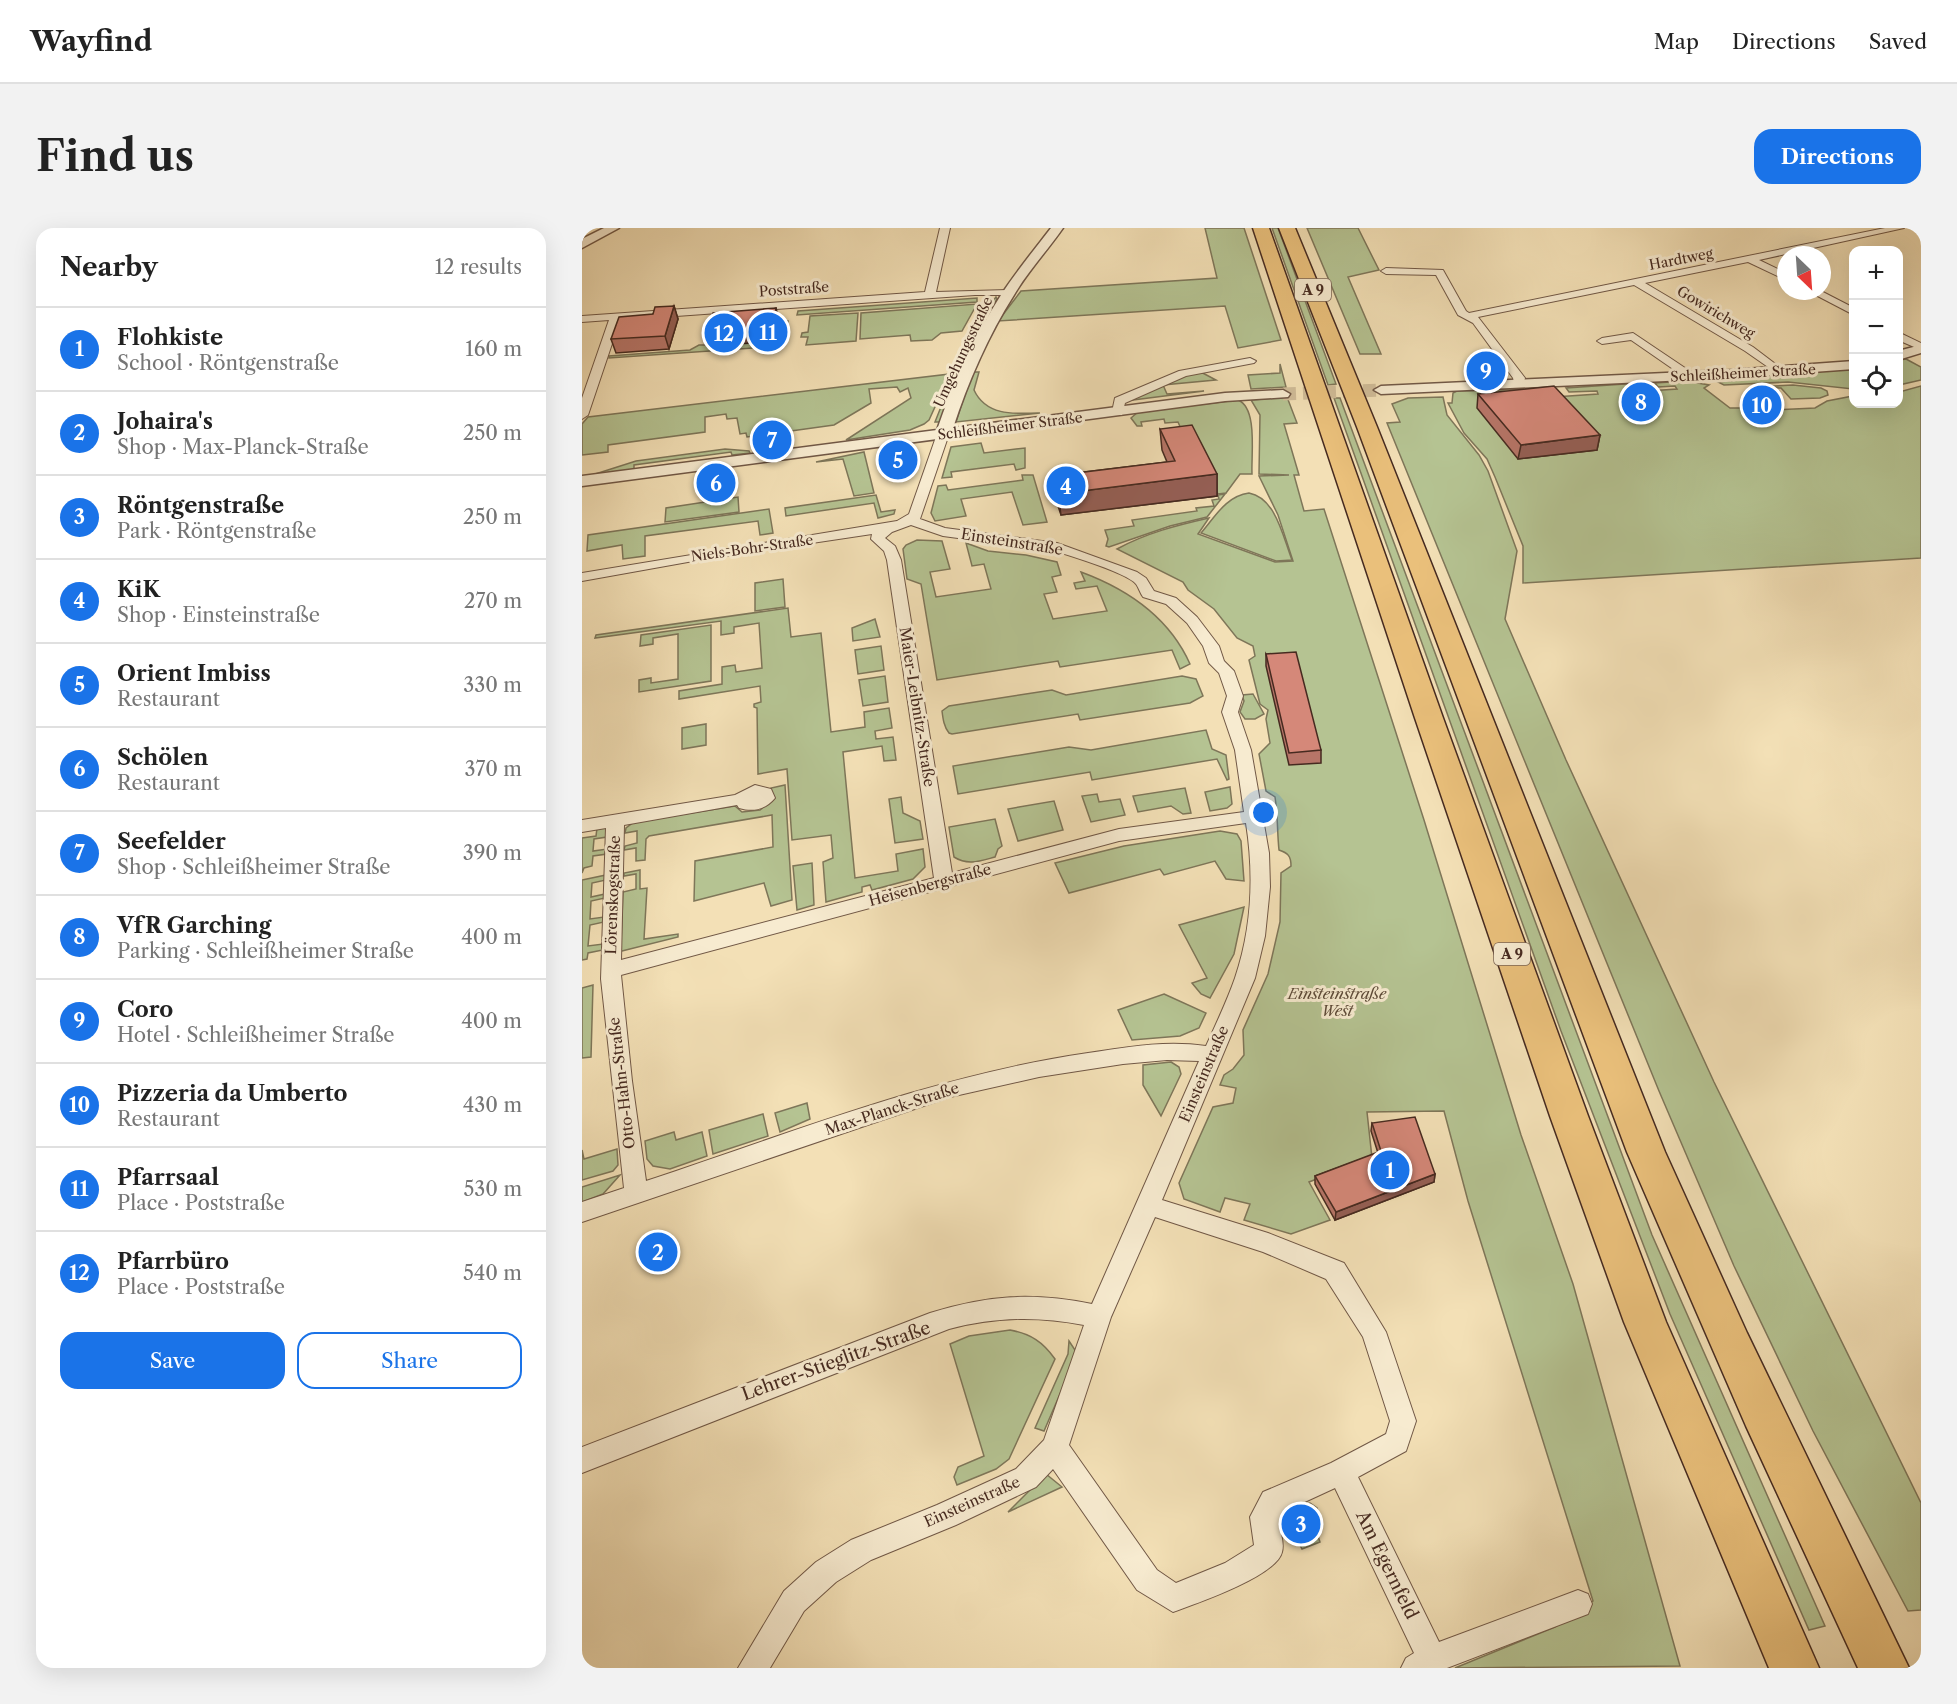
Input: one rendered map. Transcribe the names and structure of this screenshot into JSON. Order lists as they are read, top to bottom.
{
  "streets": {
    "highway": ["A 9"],
    "street": [
      "Hardtweg",
      "Poststraße",
      "Gowirichweg",
      "Umgehungsstraße",
      "Schleißheimer Straße",
      "Einsteinstraße",
      "Niels-Bohr-Straße",
      "Maier-Leibnitz-Straße",
      "Heisenbergstraße",
      "Lörenskogstraße",
      "Otto-Hahn-Straße",
      "Max-Planck-Straße",
      "Lehrer-Stieglitz-Straße",
      "Am Egernfeld"
    ]
  },
  "crossings": [
    ["Hardtweg", "Gowirichweg"],
    ["Poststraße", "Umgehungsstraße"],
    ["Gowirichweg", "Schleißheimer Straße"],
    ["Umgehungsstraße", "Schleißheimer Straße"],
    ["Einsteinstraße", "Heisenbergstraße"],
    ["Einsteinstraße", "Max-Planck-Straße"],
    ["Einsteinstraße", "Lehrer-Stieglitz-Straße"],
    ["Niels-Bohr-Straße", "Maier-Leibnitz-Straße"],
    ["Maier-Leibnitz-Straße", "Heisenbergstraße"],
    ["Heisenbergstraße", "Lörenskogstraße"],
    ["Heisenbergstraße", "Otto-Hahn-Straße"],
    ["Lörenskogstraße", "Otto-Hahn-Straße"],
    ["Otto-Hahn-Straße", "Max-Planck-Straße"]
  ],
  "parks": ["Einsteinstraße West"],
  "north": "bottom right",
  "page": {
    "header": "Wayfind",
    "nav": ["Map", "Directions", "Saved"],
    "buttons": [
      "Directions",
      ["Save", "Share"]
    ],
    "title": "Find us",
    "heading": ["Nearby", "12 results"],
    "map_buttons": ["+", "−"],
    "list": [
      {
        "mark": "1",
        "name": "Flohkiste",
        "note": "School · Röntgenstraße",
        "value": "160 m"
      },
      {
        "mark": "2",
        "name": "Johaira's",
        "note": "Shop · Max-Planck-Straße",
        "value": "250 m"
      },
      {
        "mark": "3",
        "name": "Röntgenstraße",
        "note": "Park · Röntgenstraße",
        "value": "250 m"
      },
      {
        "mark": "4",
        "name": "KiK",
        "note": "Shop · Einsteinstraße",
        "value": "270 m"
      },
      {
        "mark": "5",
        "name": "Orient Imbiss",
        "note": "Restaurant",
        "value": "330 m"
      },
      {
        "mark": "6",
        "name": "Schölen",
        "note": "Restaurant",
        "value": "370 m"
      },
      {
        "mark": "7",
        "name": "Seefelder",
        "note": "Shop · Schleißheimer Straße",
        "value": "390 m"
      },
      {
        "mark": "8",
        "name": "VfR Garching",
        "note": "Parking · Schleißheimer Straße",
        "value": "400 m"
      },
      {
        "mark": "9",
        "name": "Coro",
        "note": "Hotel · Schleißheimer Straße",
        "value": "400 m"
      },
      {
        "mark": "10",
        "name": "Pizzeria da Umberto",
        "note": "Restaurant",
        "value": "430 m"
      },
      {
        "mark": "11",
        "name": "Pfarrsaal",
        "note": "Place · Poststraße",
        "value": "530 m"
      },
      {
        "mark": "12",
        "name": "Pfarrbüro",
        "note": "Place · Poststraße",
        "value": "540 m"
      }
    ],
    "pins": [
      "11",
      "12",
      "9",
      "8",
      "10",
      "7",
      "5",
      "6",
      "4",
      "1",
      "2",
      "3"
    ]
  }
}
